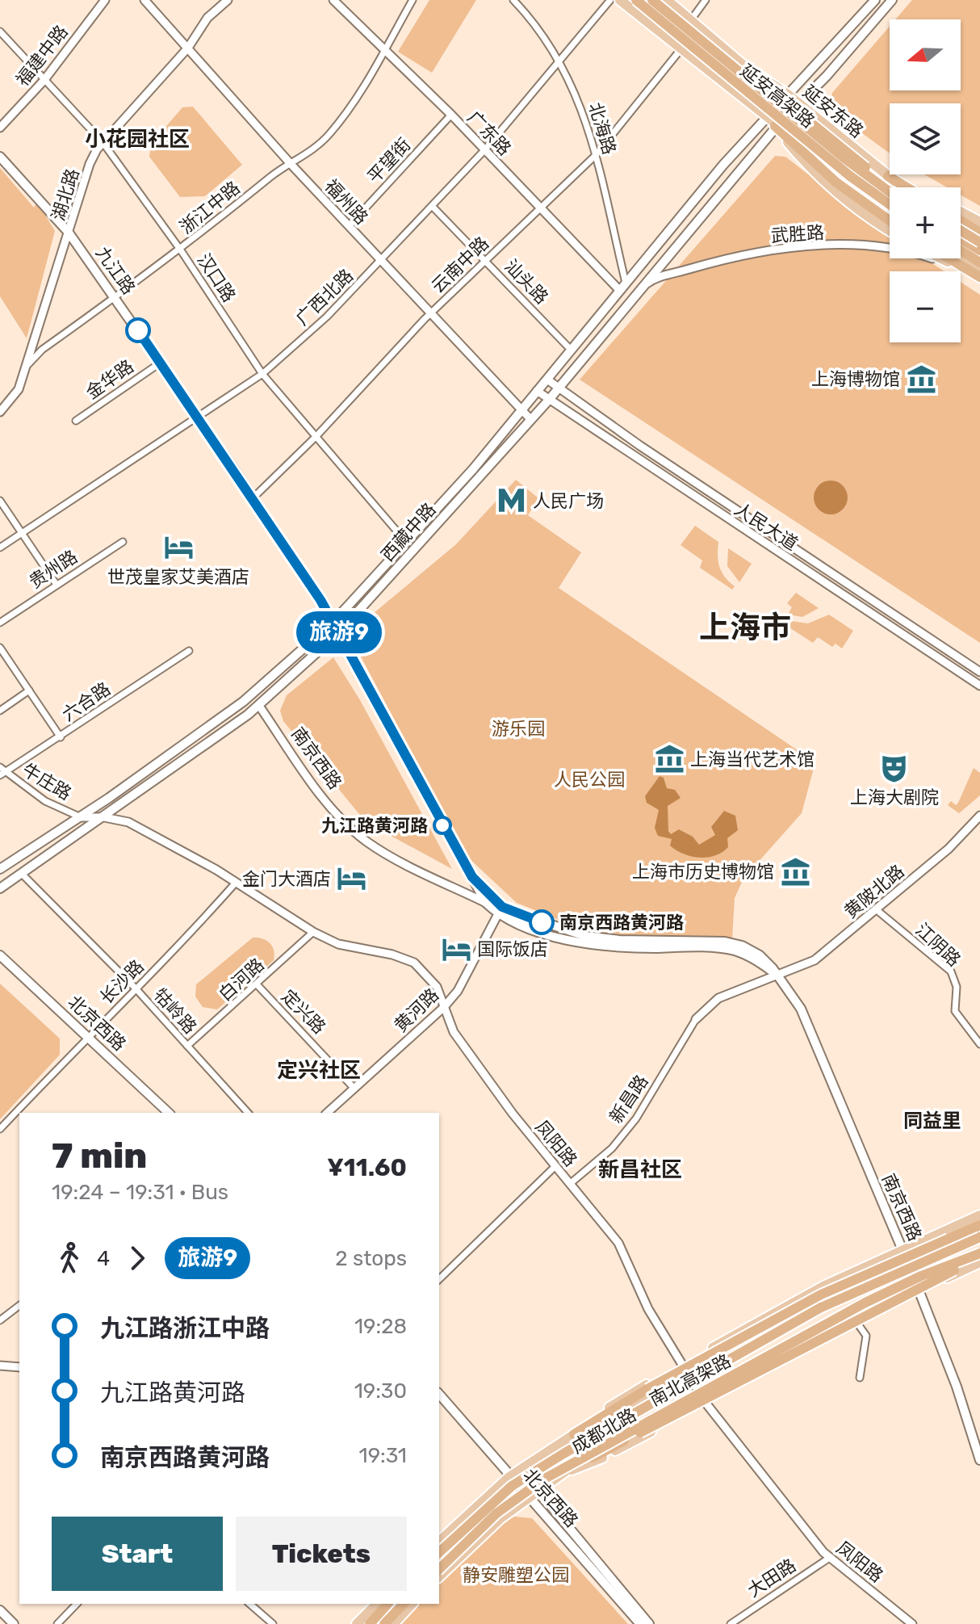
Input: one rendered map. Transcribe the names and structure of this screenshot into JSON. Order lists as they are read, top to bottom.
{
  "streets": {
    "highway": ["延安高架路", "南北高架路"],
    "main road": [
      "延安东路",
      "九江路",
      "西藏中路",
      "南京西路",
      "北京西路",
      "成都北路"
    ],
    "street": [
      "福建中路",
      "北海路",
      "广东路",
      "平望街",
      "湖北路",
      "福州路",
      "浙江中路",
      "武胜路",
      "云南中路",
      "汉口路",
      "汕头路",
      "广西北路",
      "金华路",
      "人民大道",
      "贵州路",
      "六合路",
      "牛庄路",
      "黄陂北路",
      "江阴路",
      "白河路",
      "长沙路",
      "黄河路",
      "牯岭路",
      "定兴路",
      "新昌路",
      "凤阳路",
      "大田路"
    ]
  },
  "crossings": [
    ["福建中路", "汉口路"],
    ["延安东路", "西藏中路"],
    ["北海路", "云南中路"],
    ["北海路", "广西北路"],
    ["北海路", "西藏中路"],
    ["广东路", "平望街"],
    ["广东路", "浙江中路"],
    ["广东路", "云南中路"],
    ["广东路", "广西北路"],
    ["广东路", "西藏中路"],
    ["平望街", "福州路"],
    ["湖北路", "福州路"],
    ["湖北路", "浙江中路"],
    ["湖北路", "九江路"],
    ["湖北路", "汉口路"],
    ["福州路", "浙江中路"],
    ["福州路", "云南中路"],
    ["福州路", "广西北路"],
    ["福州路", "西藏中路"],
    ["浙江中路", "九江路"],
    ["浙江中路", "汉口路"],
    ["武胜路", "西藏中路"],
    ["云南中路", "九江路"],
    ["云南中路", "汉口路"],
    ["云南中路", "汕头路"],
    ["九江路", "广西北路"],
    ["九江路", "金华路"],
    ["九江路", "西藏中路"],
    ["九江路", "南京西路"],
    ["九江路", "黄河路"],
    ["汉口路", "广西北路"],
    ["汉口路", "西藏中路"],
    ["汕头路", "广西北路"],
    ["汕头路", "西藏中路"],
    ["人民大道", "西藏中路"],
    ["西藏中路", "南京西路"],
    ["西藏中路", "牛庄路"],
    ["西藏中路", "牯岭路"],
    ["西藏中路", "凤阳路"],
    ["六合路", "牛庄路"],
    ["南京西路", "黄陂北路"],
    ["南京西路", "黄河路"],
    ["牛庄路", "凤阳路"],
    ["黄陂北路", "江阴路"],
    ["黄陂北路", "新昌路"],
    ["白河路", "牯岭路"],
    ["白河路", "定兴路"],
    ["白河路", "凤阳路"],
    ["长沙路", "牯岭路"],
    ["长沙路", "北京西路"],
    ["长沙路", "凤阳路"],
    ["黄河路", "定兴路"],
    ["黄河路", "凤阳路"],
    ["北京西路", "成都北路"],
    ["新昌路", "凤阳路"],
    ["凤阳路", "成都北路"],
    ["凤阳路", "大田路"]
  ],
  "districts": [
    "小花园社区",
    "上海市",
    "定兴社区",
    "同益里",
    "新昌社区"
  ],
  "parks": ["游乐园", "人民公园", "静安雕塑公园"],
  "places": {
    "museum": ["上海博物馆", "上海当代艺术馆", "上海市历史博物馆"],
    "metro station": ["人民广场"],
    "hotel": ["世茂皇家艾美酒店", "金门大酒店", "国际饭店"],
    "theatre": ["上海大剧院"],
    "other": ["九江路黄河路", "南京西路黄河路"]
  },
  "lines": ["bus line 旅游9"],
  "north": "left",
  "page": {
    "on_map": "旅游9",
    "map_buttons": ["+", "−"],
    "heading": ["7 min", "19:24 – 19:31 · Bus", "¥11.60"],
    "legs": ["4", "旅游9", "2 stops"],
    "list": [
      {
        "name": "九江路浙江中路",
        "value": "19:28"
      },
      {
        "name": "九江路黄河路",
        "value": "19:30"
      },
      {
        "name": "南京西路黄河路",
        "value": "19:31"
      }
    ],
    "buttons": ["Start", "Tickets"]
  }
}
